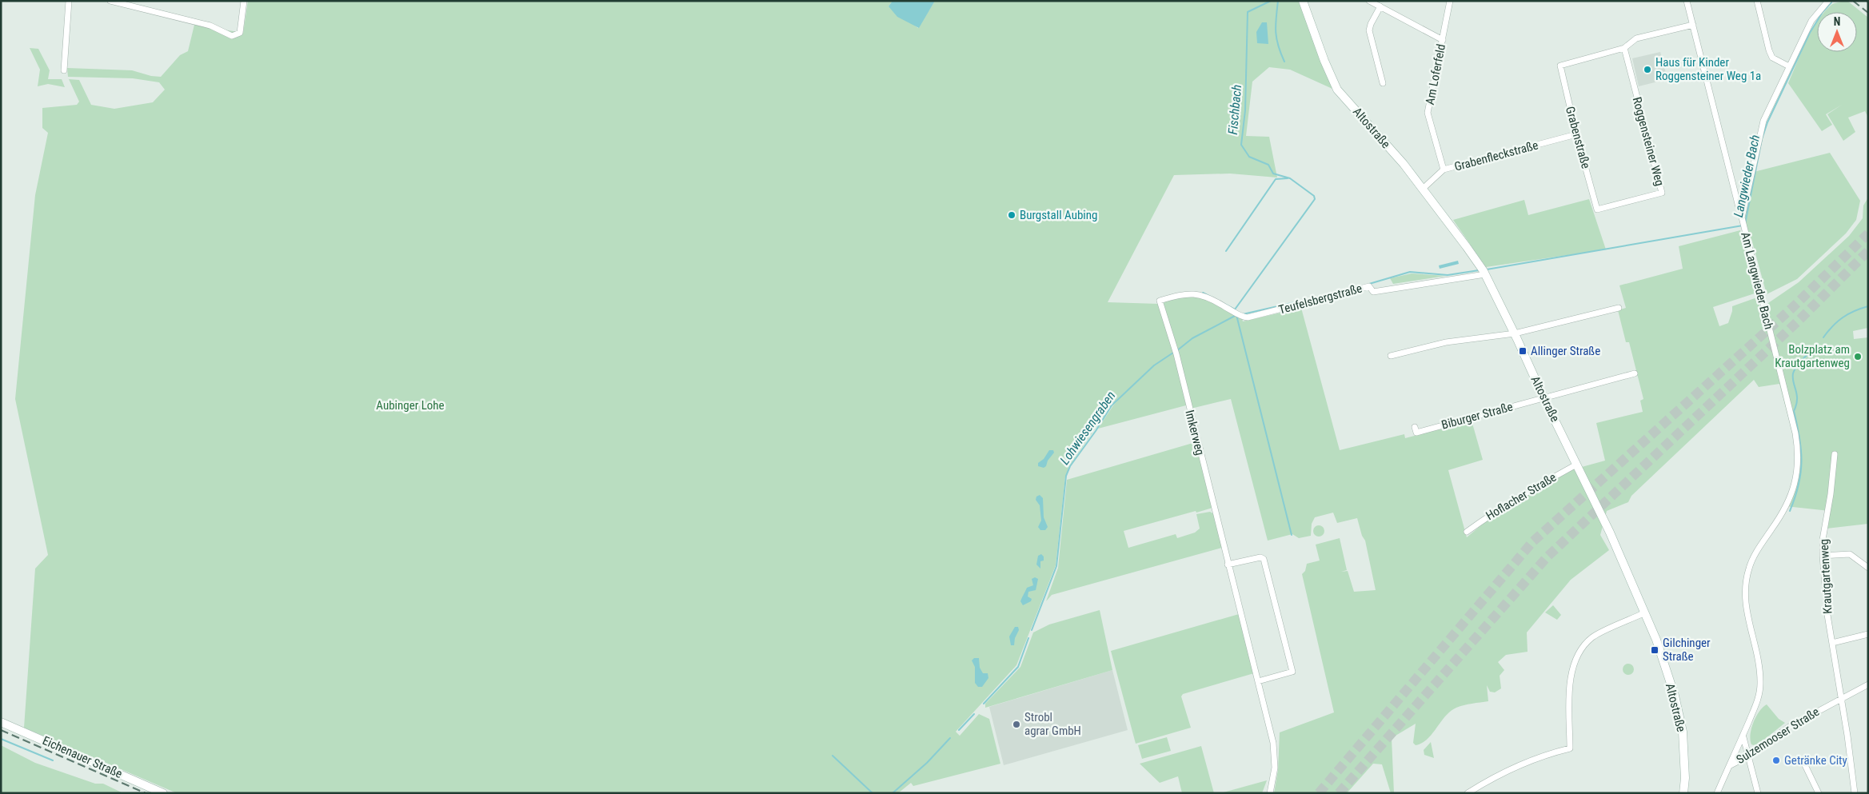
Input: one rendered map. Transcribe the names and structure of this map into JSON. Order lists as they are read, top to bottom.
{
  "streets": {
    "main road": ["Altostraße", "Eichenauer Straße"],
    "street": [
      "Am Loferfeld",
      "Grabenstraße",
      "Roggensteiner Weg",
      "Grabenfleckstraße",
      "Am Langwieder Bach",
      "Teufelsbergstraße",
      "Biburger Straße",
      "Imkerweg",
      "Hoflacher Straße",
      "Krautgartenweg",
      "Sulzemooser Straße"
    ]
  },
  "crossings": [
    ["Am Loferfeld", "Grabenfleckstraße"],
    ["Altostraße", "Grabenfleckstraße"],
    ["Altostraße", "Teufelsbergstraße"],
    ["Altostraße", "Biburger Straße"],
    ["Altostraße", "Hoflacher Straße"],
    ["Grabenstraße", "Roggensteiner Weg"],
    ["Grabenstraße", "Grabenfleckstraße"],
    ["Am Langwieder Bach", "Sulzemooser Straße"],
    ["Teufelsbergstraße", "Imkerweg"],
    ["Krautgartenweg", "Sulzemooser Straße"]
  ],
  "water": ["Fischbach", "Langwieder Bach", "Lohwiesengraben"],
  "parks": ["Aubinger Lohe"],
  "places": {
    "other": [
      "Haus für Kinder Roggensteiner Weg 1a",
      "Burgstall Aubing",
      "Bolzplatz am Krautgartenweg",
      "Strobl agrar GmbH",
      "Getränke City"
    ],
    "transit": ["Allinger Straße", "Gilchinger Straße"]
  },
  "north": "top"
}
